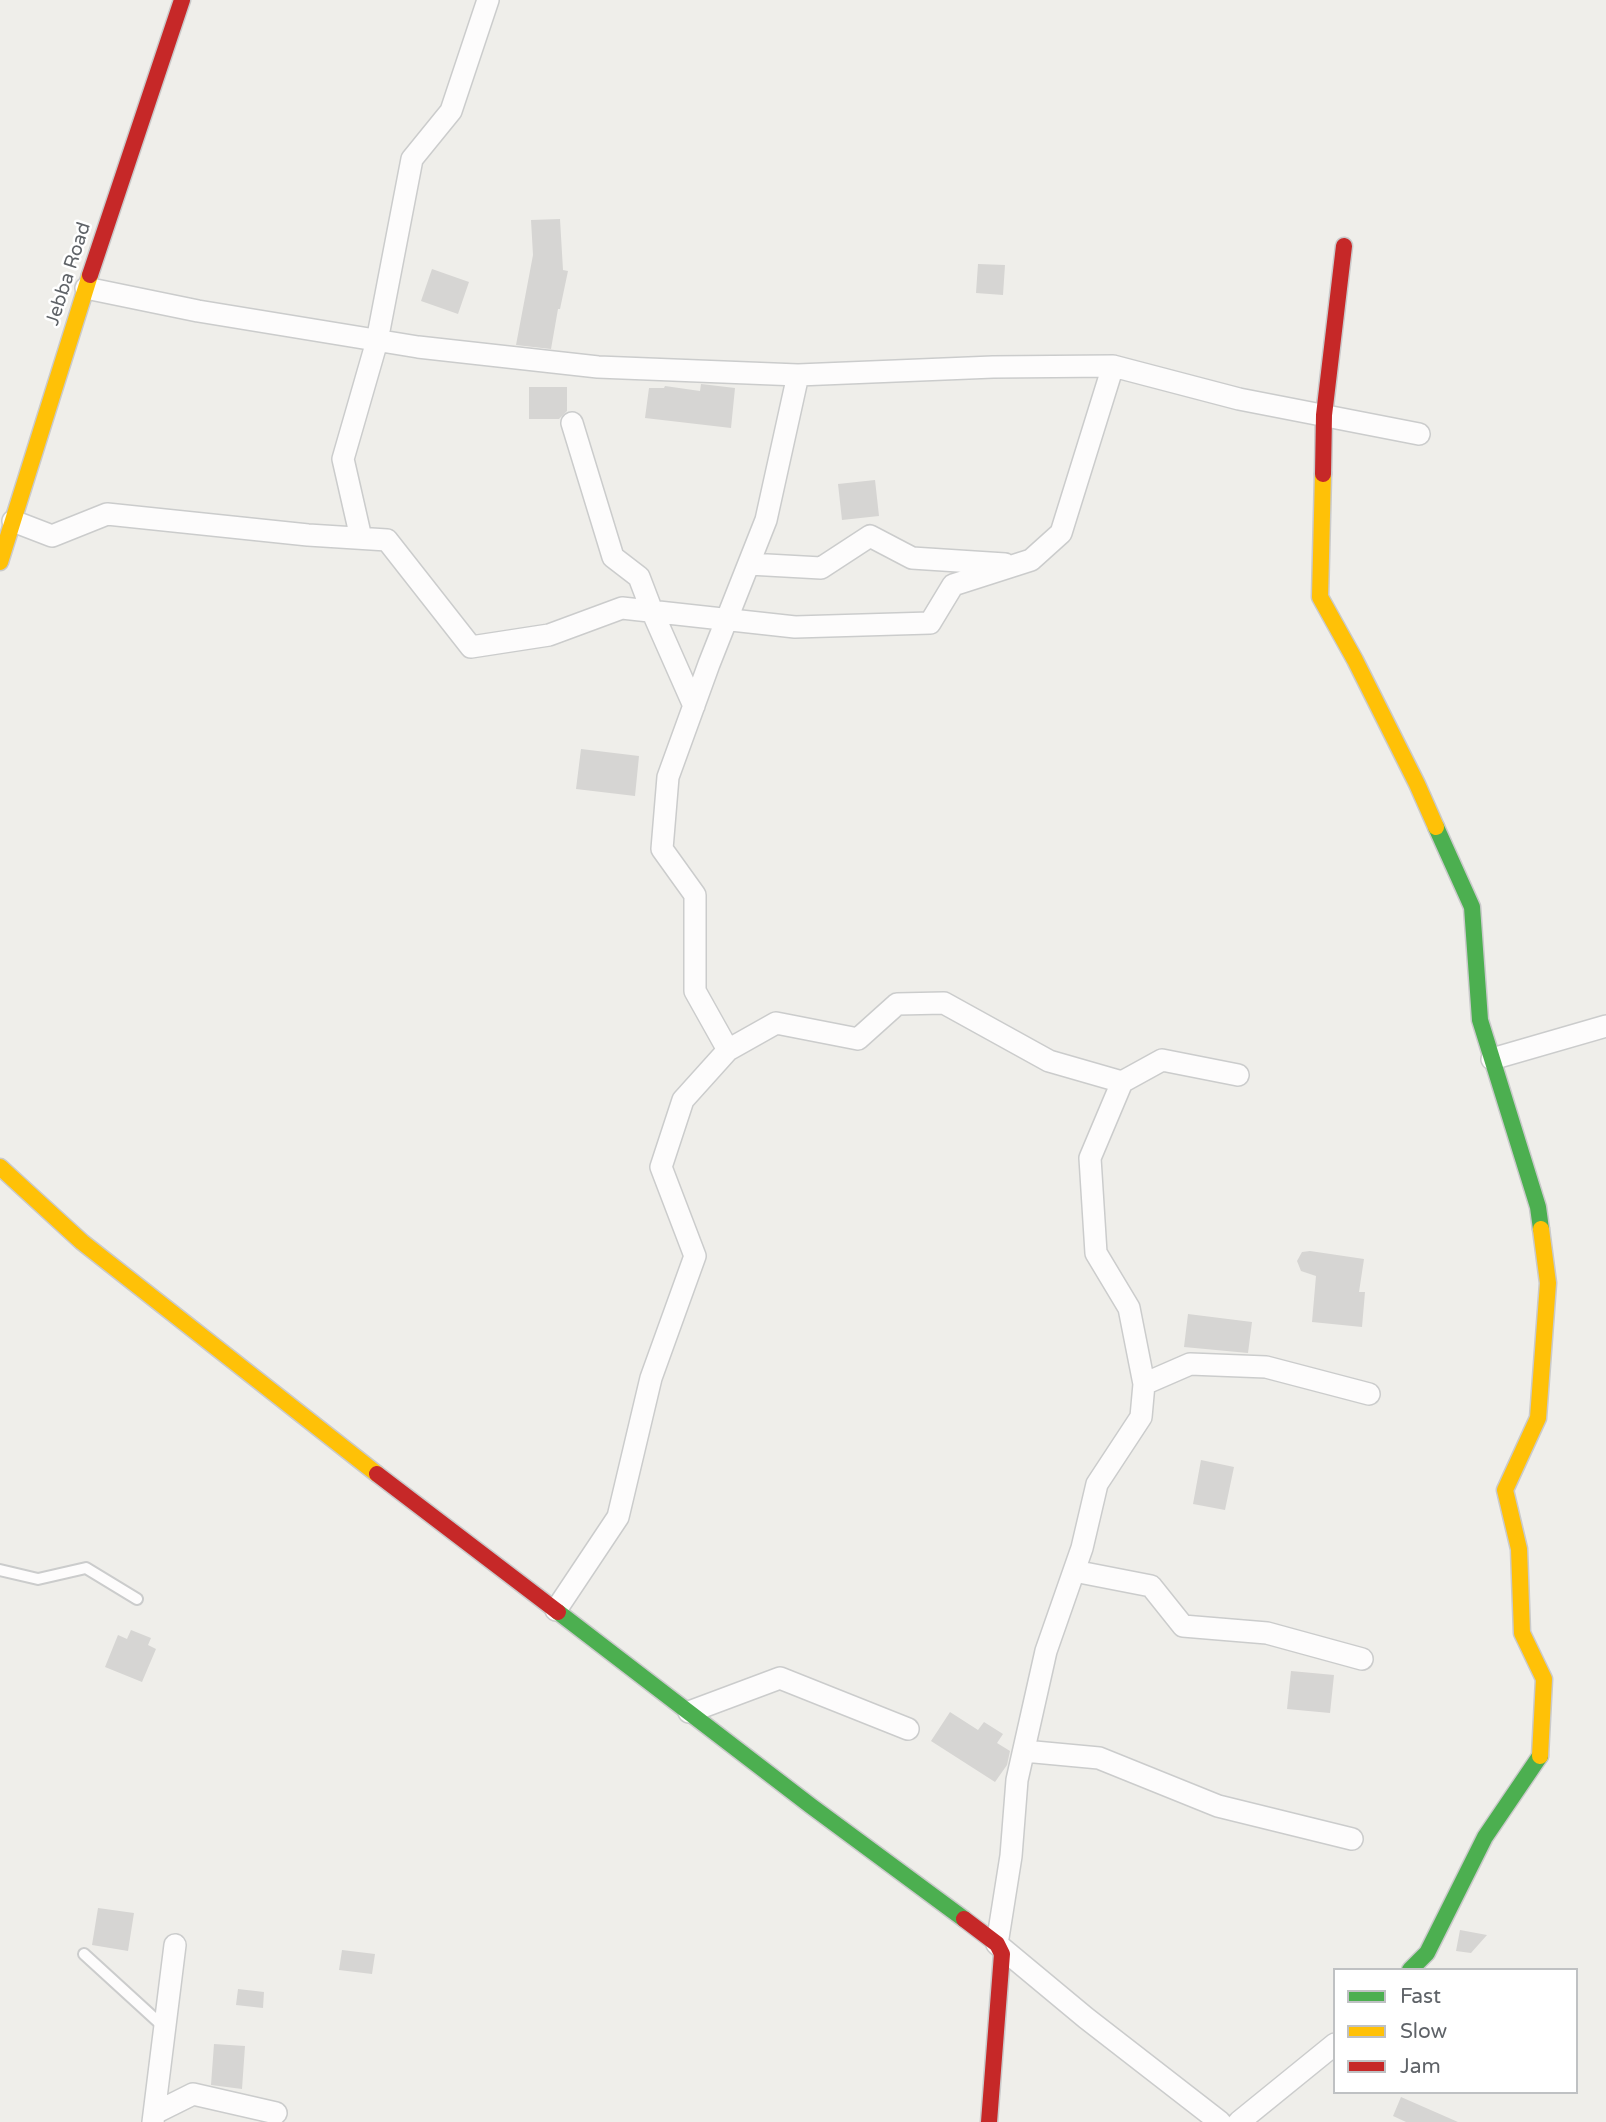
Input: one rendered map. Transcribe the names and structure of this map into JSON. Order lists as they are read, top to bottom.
{
  "streets": {
    "main road": ["Jebba Road"]
  },
  "legend": ["Fast", "Slow", "Jam"]
}
